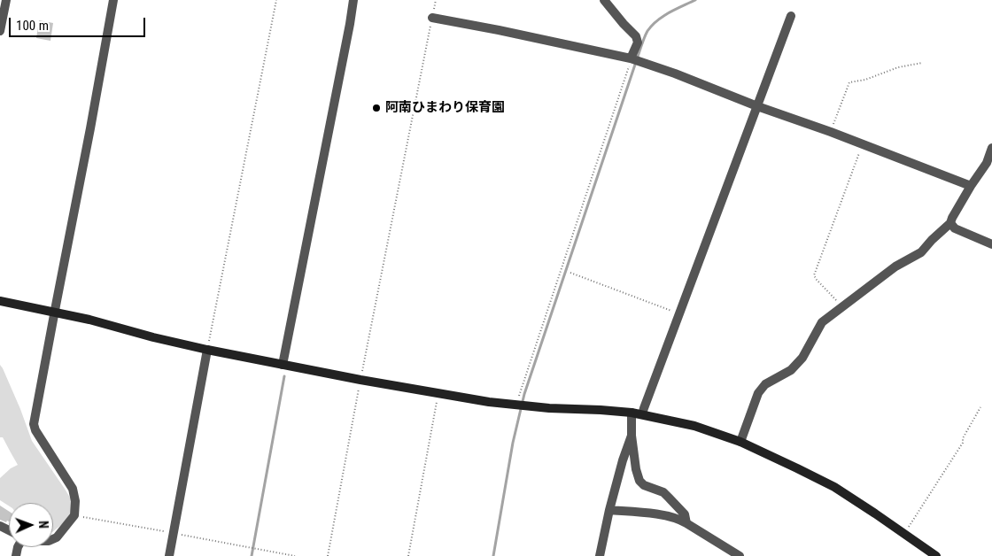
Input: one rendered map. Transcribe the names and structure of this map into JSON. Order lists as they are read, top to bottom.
{
  "places": ["阿南ひまわり保育園"],
  "scale_bar": "100 m",
  "north": "right"
}
